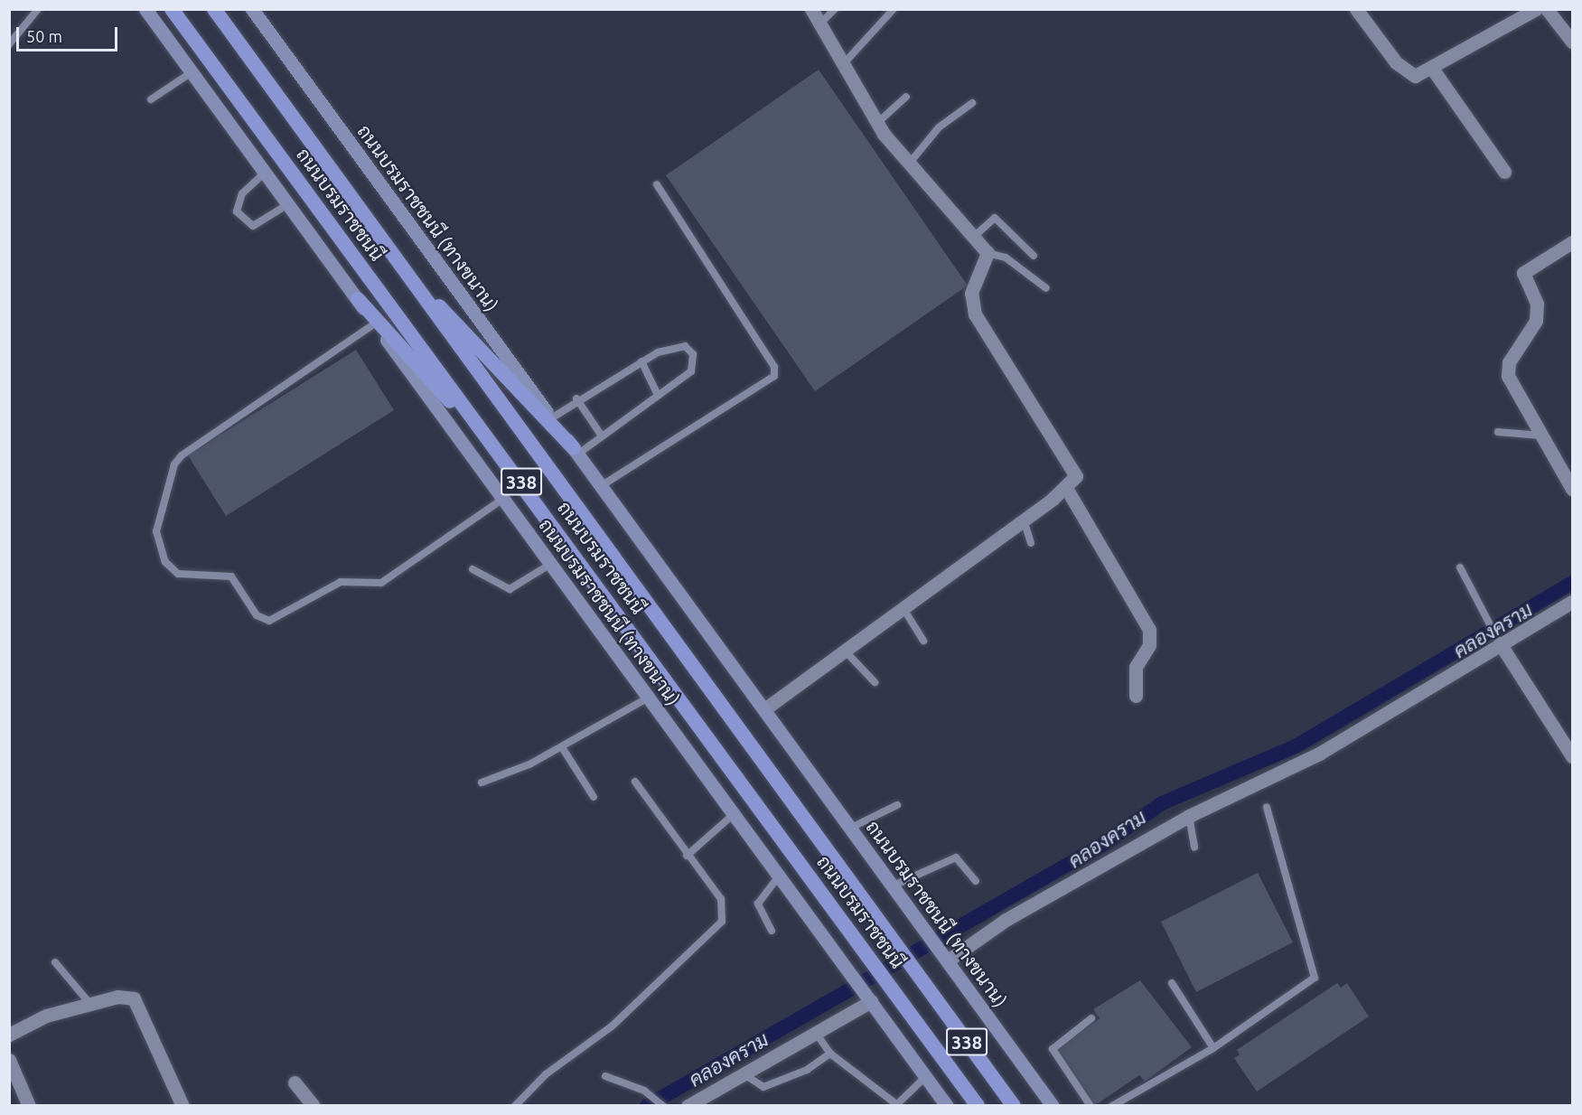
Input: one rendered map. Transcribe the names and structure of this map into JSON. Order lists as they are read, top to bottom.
{
  "streets": {
    "highway": ["ถนนบรมราชชนนี", "338"],
    "main road": ["ถนนบรมราชชนนี (ทางขนาน)"]
  },
  "water": ["คลองคราม"],
  "scale_bar": "50 m"
}
